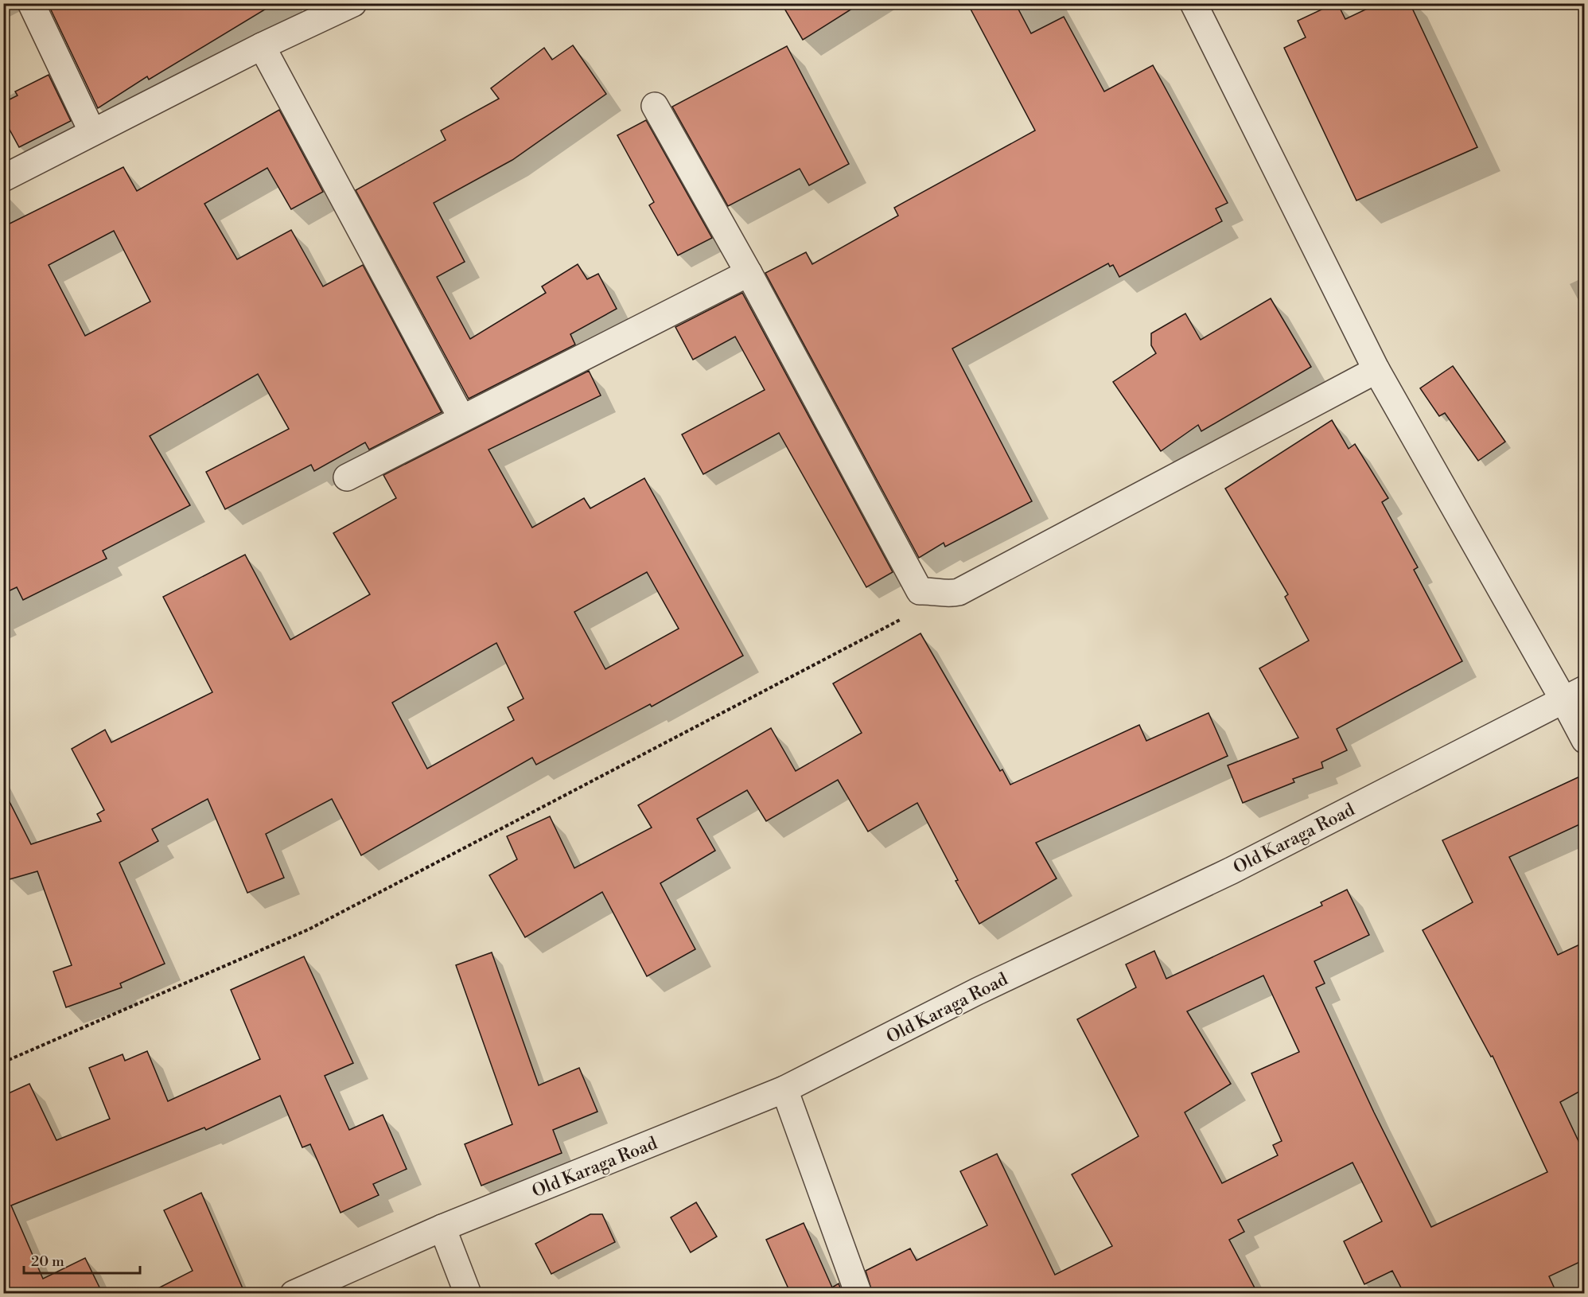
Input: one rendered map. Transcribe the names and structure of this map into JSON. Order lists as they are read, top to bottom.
{
  "streets": {
    "street": ["Old Karaga Road"]
  },
  "scale_bar": "20 m"
}
